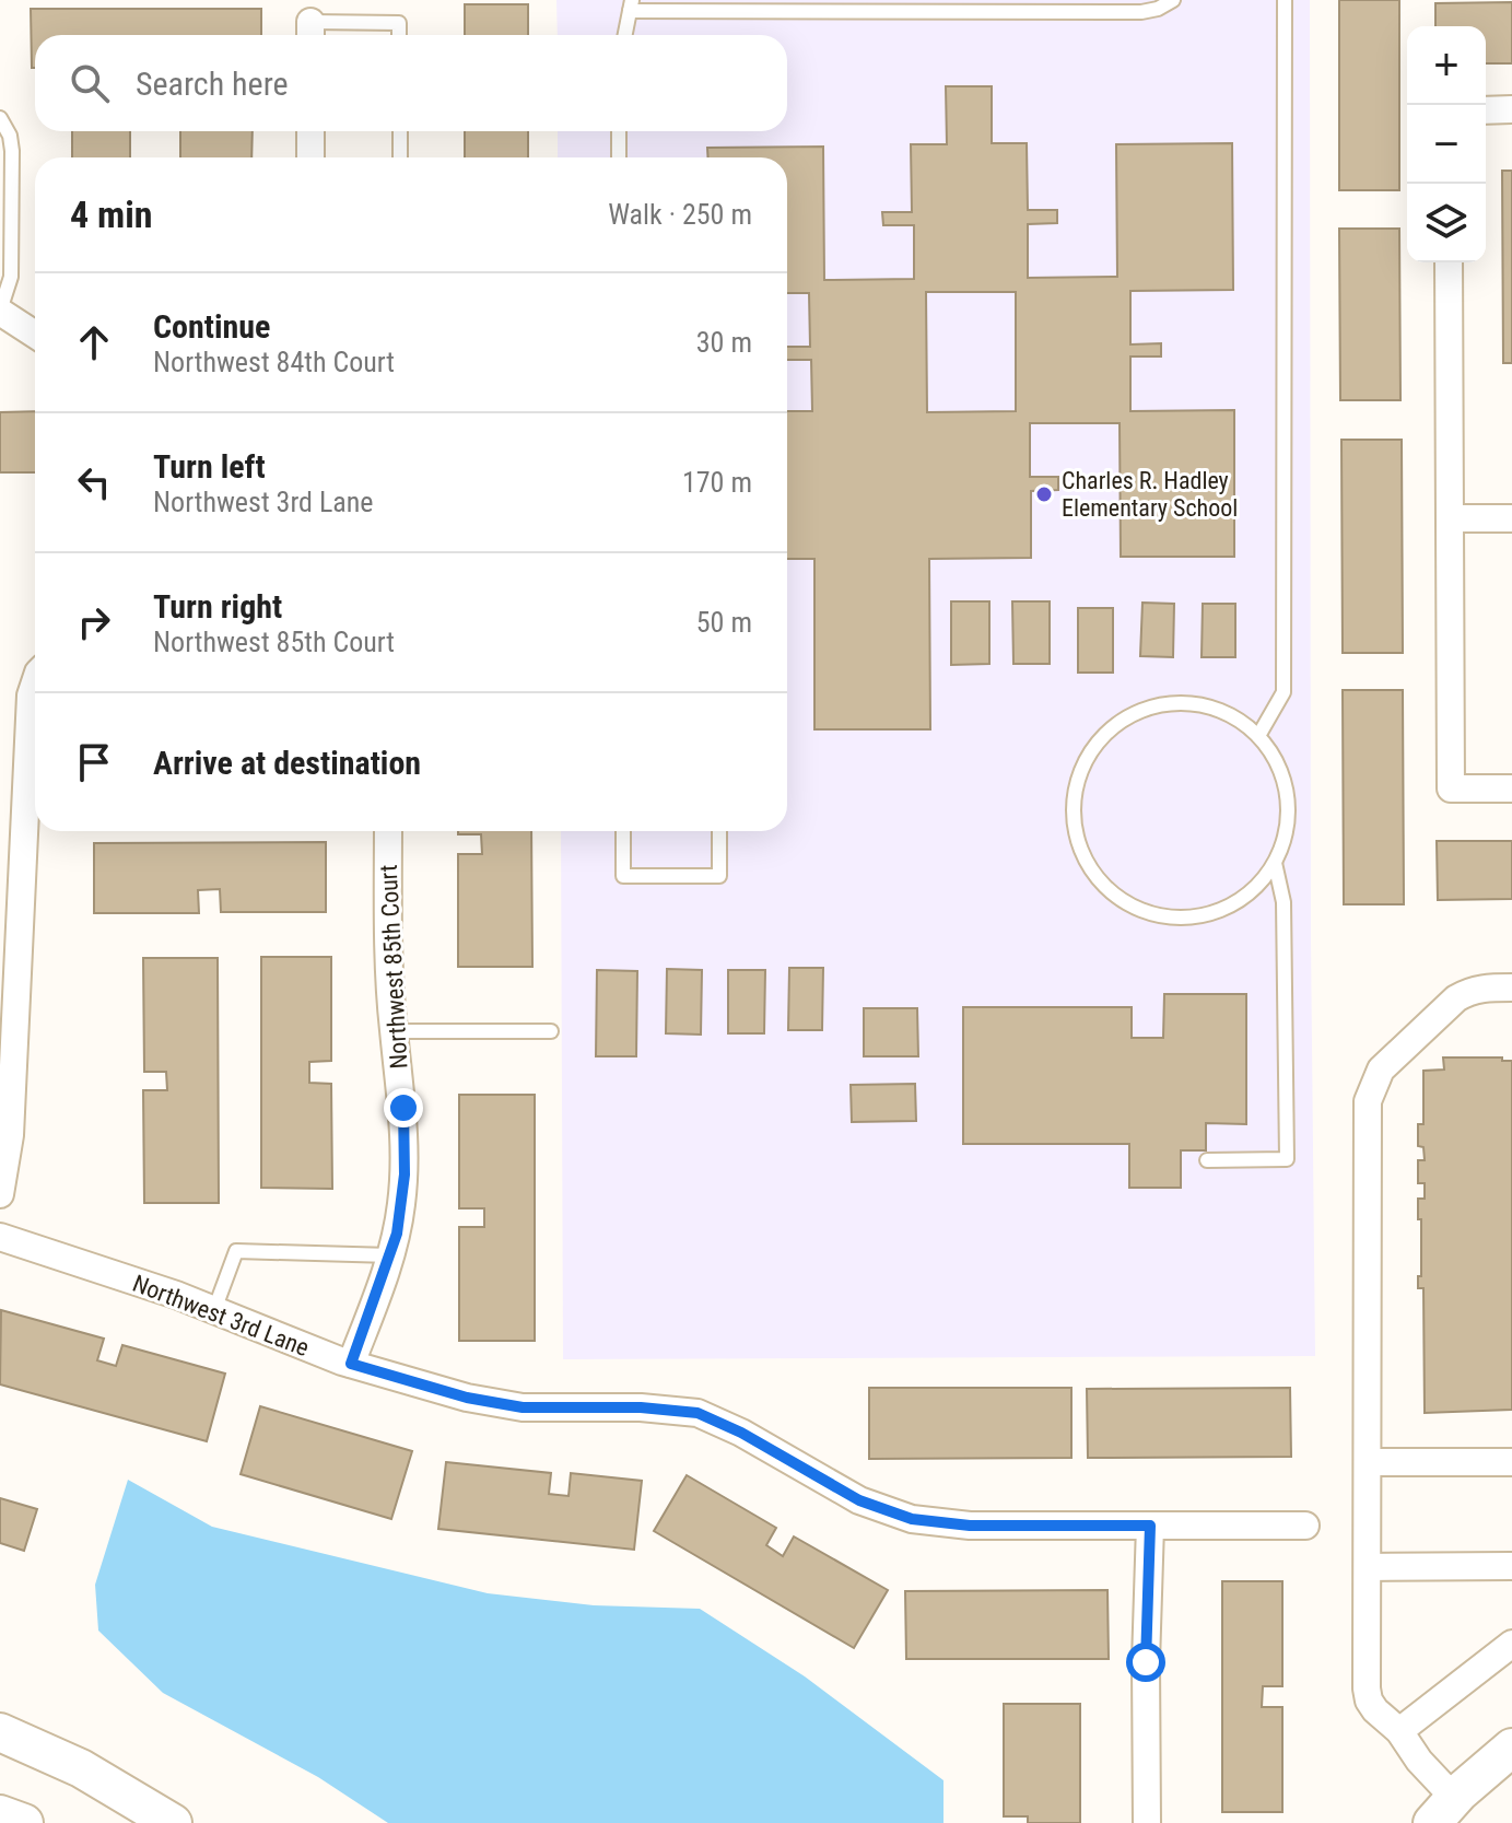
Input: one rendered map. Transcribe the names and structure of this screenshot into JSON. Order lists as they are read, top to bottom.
{
  "streets": {
    "street": ["Northwest 85th Court", "Northwest 3rd Lane"]
  },
  "crossings": [
    ["Northwest 85th Court", "Northwest 3rd Lane"]
  ],
  "places": ["Charles R. Hadley Elementary School"],
  "page": {
    "map_buttons": ["+", "−"],
    "search": "Search here",
    "heading": ["4 min", "Walk · 250 m"],
    "list": [
      ["Continue", "Northwest 84th Court", "30 m"],
      ["Turn left", "Northwest 3rd Lane", "170 m"],
      ["Turn right", "Northwest 85th Court", "50 m"],
      "Arrive at destination"
    ]
  }
}
